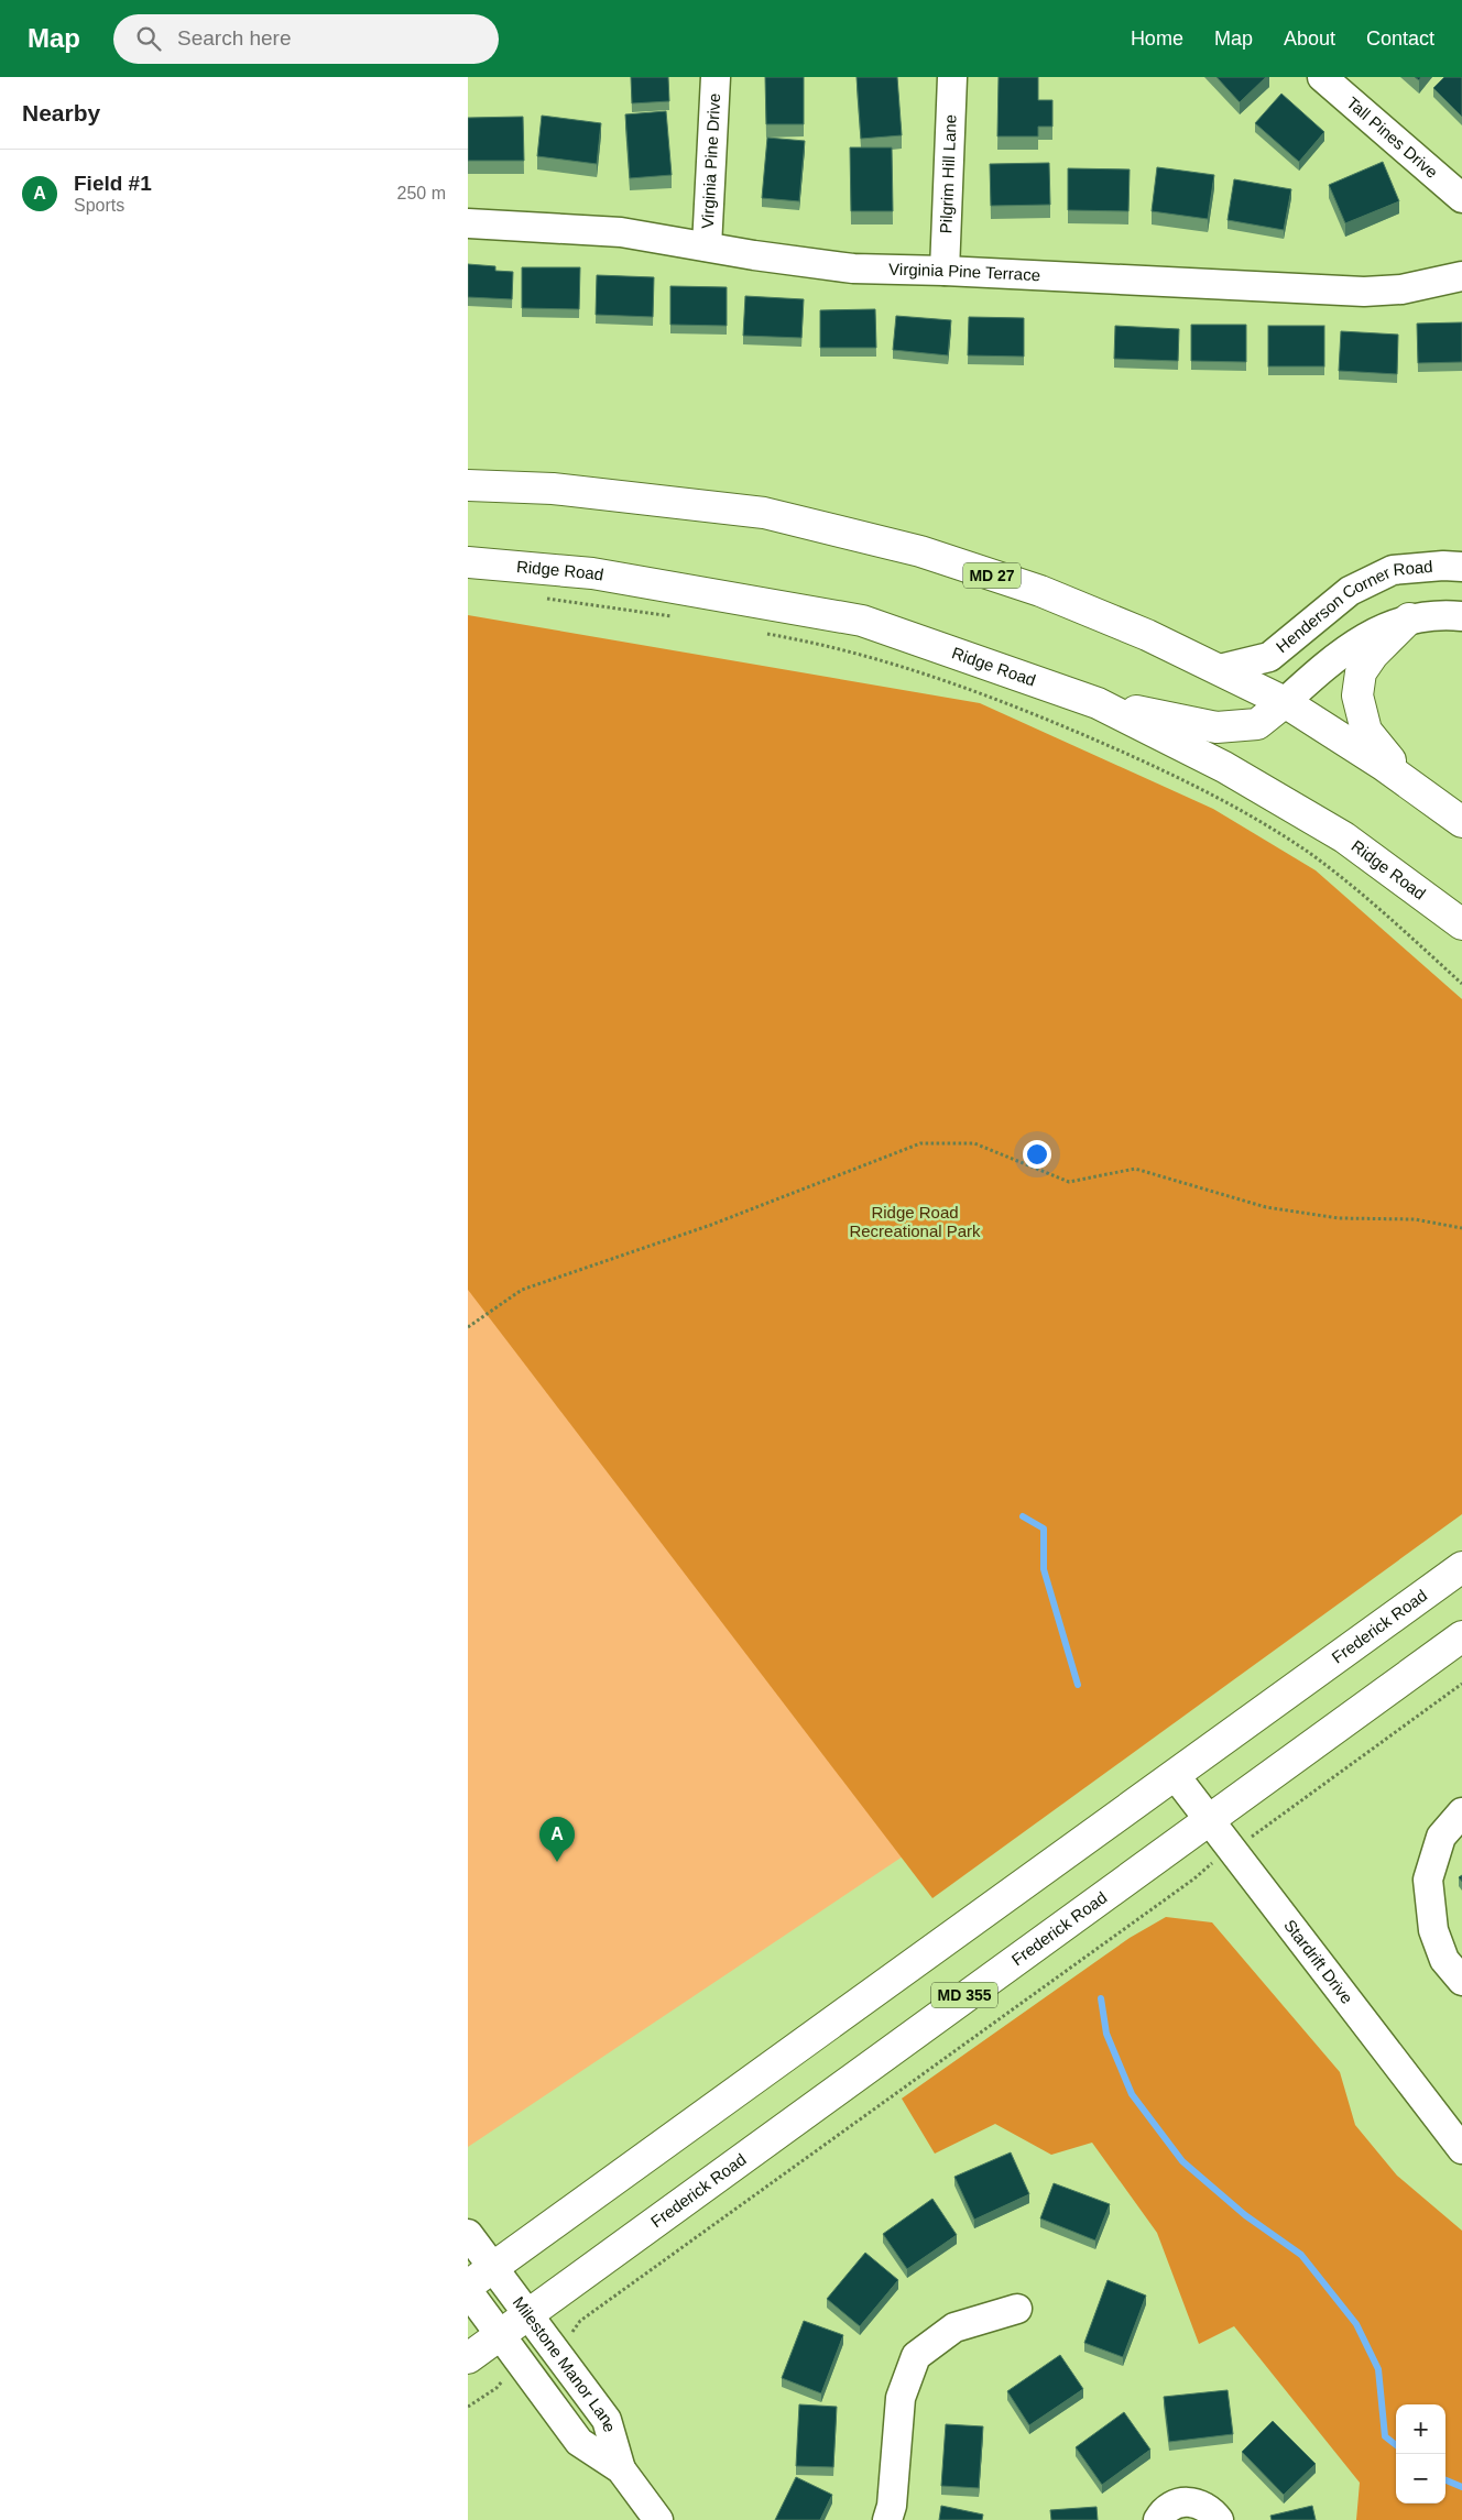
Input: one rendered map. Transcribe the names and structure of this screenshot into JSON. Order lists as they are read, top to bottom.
{
  "streets": {
    "main road": [
      "Ridge Road",
      "MD 27",
      "Frederick Road",
      "MD 355"
    ],
    "street": [
      "Tall Pines Drive",
      "Virginia Pine Drive",
      "Pilgrim Hill Lane",
      "Virginia Pine Terrace",
      "Henderson Corner Road",
      "Stardrift Drive",
      "Milestone Manor Lane"
    ]
  },
  "crossings": [
    ["Virginia Pine Drive", "Virginia Pine Terrace"],
    ["Pilgrim Hill Lane", "Virginia Pine Terrace"],
    ["MD 27", "Henderson Corner Road"],
    ["Frederick Road", "Stardrift Drive"],
    ["Frederick Road", "Milestone Manor Lane"]
  ],
  "parks": ["Ridge Road Recreational Park"],
  "page": {
    "header": "Map",
    "search": "Search here",
    "nav": [
      "Home",
      "Map",
      "About",
      "Contact"
    ],
    "heading": "Nearby",
    "list": [
      {
        "mark": "A",
        "name": "Field #1",
        "note": "Sports",
        "value": "250 m"
      }
    ],
    "pins": "A",
    "map_buttons": ["+", "−"]
  }
}
